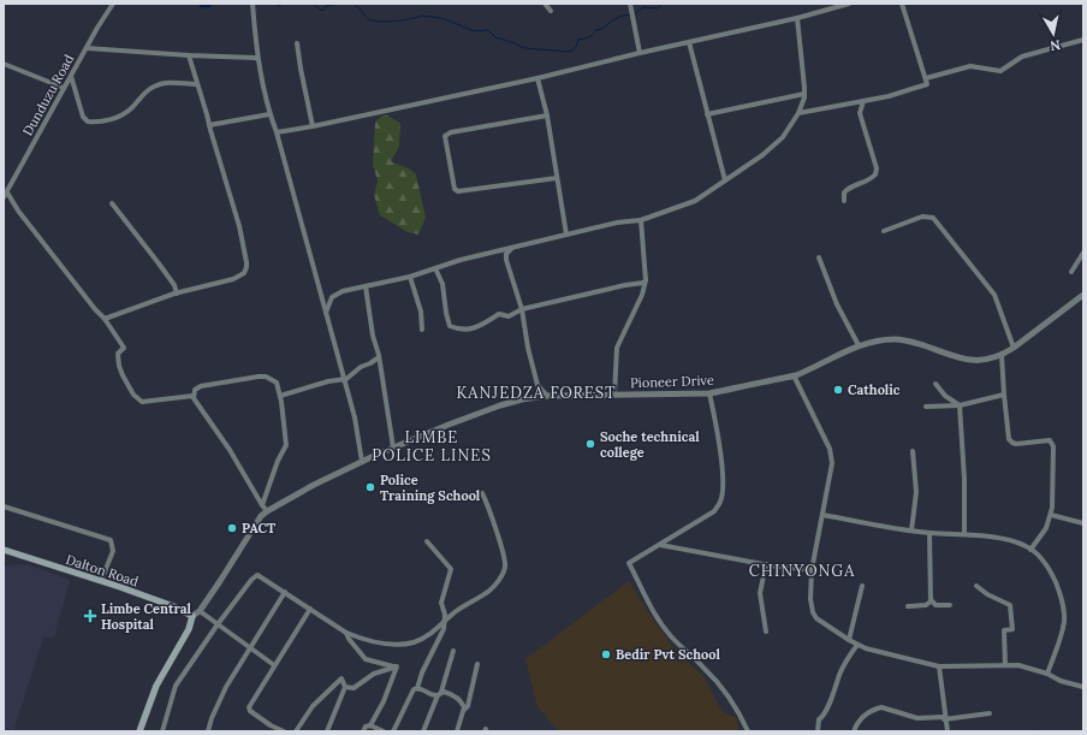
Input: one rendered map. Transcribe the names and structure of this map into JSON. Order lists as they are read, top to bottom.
{
  "streets": {
    "main road": ["Dalton Road"],
    "street": ["Dunduzu Road", "Pioneer Drive"]
  },
  "crossings": [
    ["Pioneer Drive", "Dalton Road"]
  ],
  "districts": ["KANJEDZA FOREST", "LIMBE POLICE LINES", "CHINYONGA"],
  "places": {
    "other": [
      "Catholic",
      "Soche technical college",
      "Police Training School",
      "PACT",
      "Bedir Pvt School"
    ],
    "health": ["Limbe Central Hospital"]
  },
  "north": "bottom"
}
